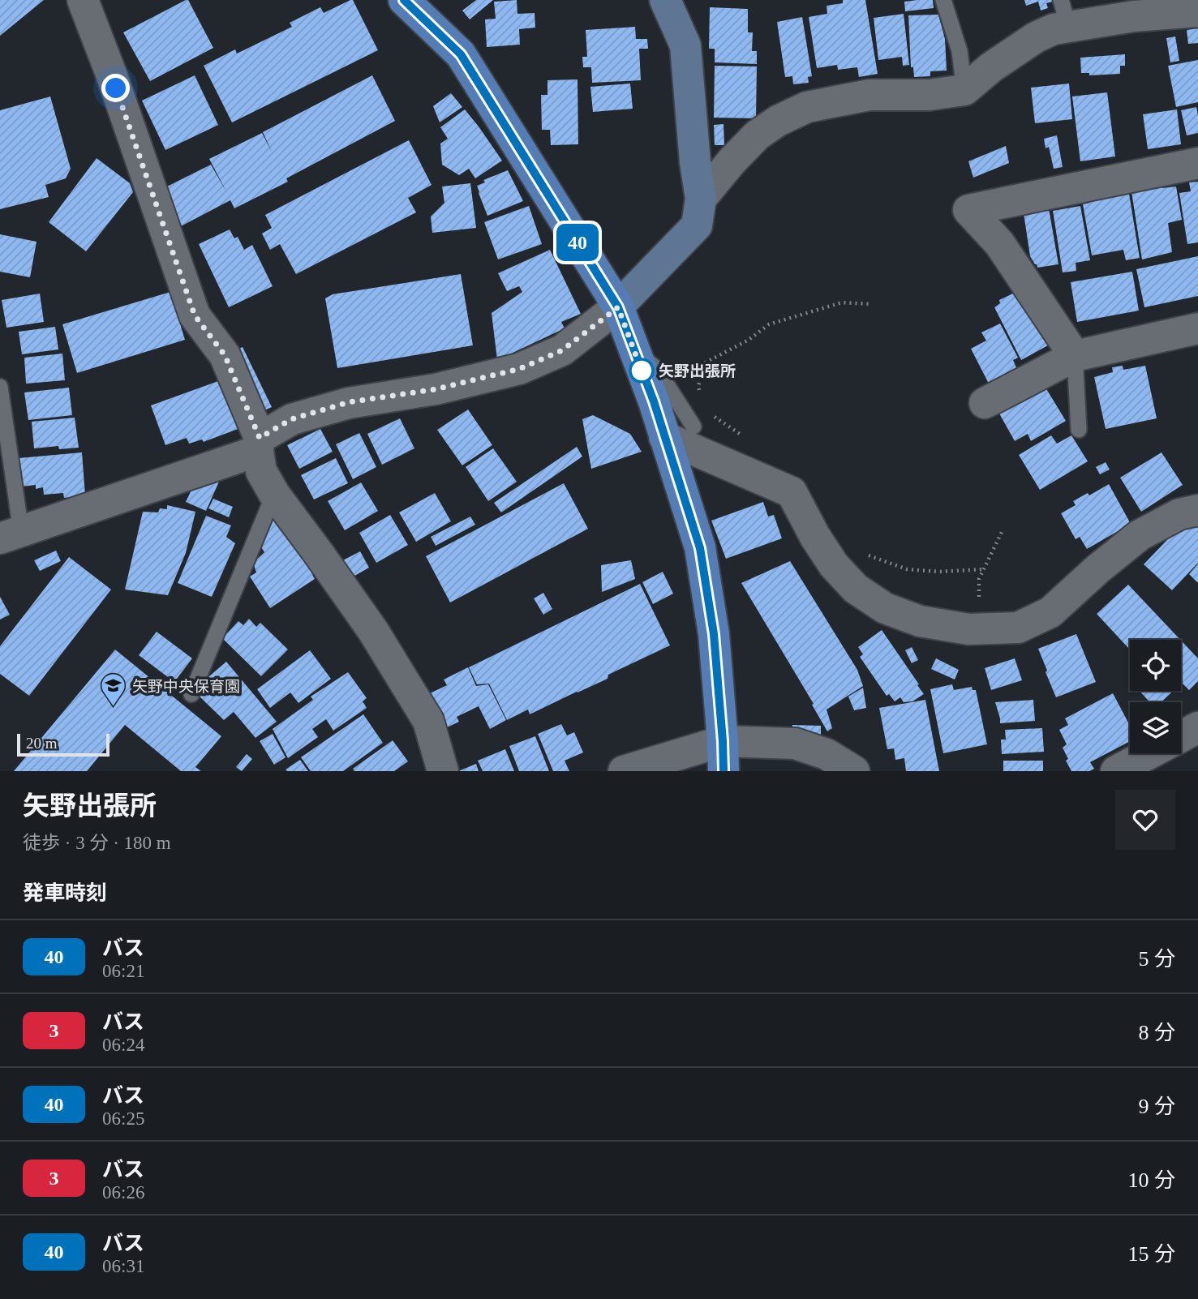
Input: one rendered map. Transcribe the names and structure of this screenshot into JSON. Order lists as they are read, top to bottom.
{
  "places": {
    "other": ["矢野出張所"],
    "school or university": ["矢野中央保育園"]
  },
  "lines": ["bus line 40"],
  "scale_bar": "20 m",
  "page": {
    "on_map": "40",
    "scale": "20 m",
    "heading": [
      ["矢野出張所", "徒歩 · 3 分 · 180 m"],
      "発車時刻"
    ],
    "list": [
      {
        "mark": "40",
        "name": "バス",
        "note": "06:21",
        "value": "5 分"
      },
      {
        "mark": "3",
        "name": "バス",
        "note": "06:24",
        "value": "8 分"
      },
      {
        "mark": "40",
        "name": "バス",
        "note": "06:25",
        "value": "9 分"
      },
      {
        "mark": "3",
        "name": "バス",
        "note": "06:26",
        "value": "10 分"
      },
      {
        "mark": "40",
        "name": "バス",
        "note": "06:31",
        "value": "15 分"
      }
    ]
  }
}
